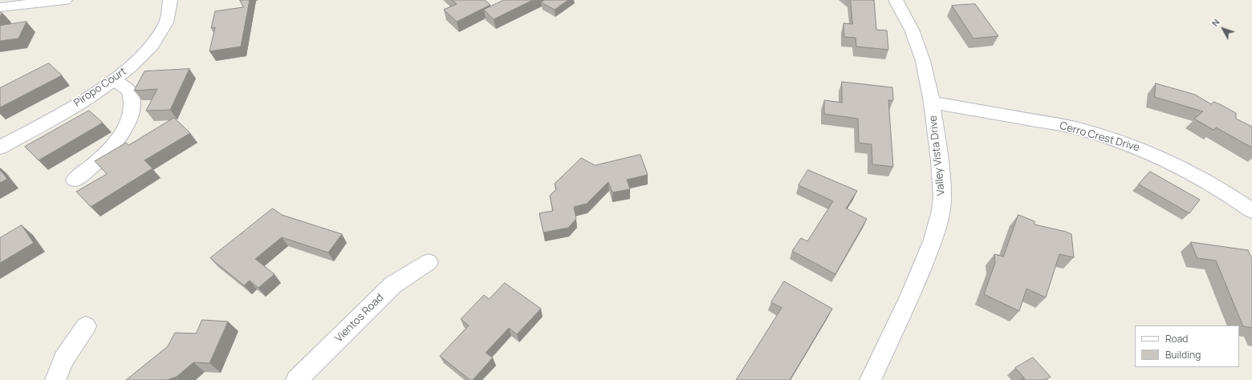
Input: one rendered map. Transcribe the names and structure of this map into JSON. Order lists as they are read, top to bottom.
{
  "streets": {
    "street": [
      "Piropo Court",
      "Cerro Crest Drive",
      "Valley Vista Drive",
      "Vientos Road"
    ]
  },
  "crossings": [
    ["Cerro Crest Drive", "Valley Vista Drive"]
  ],
  "legend": ["Road", "Building"],
  "north": "top left"
}
